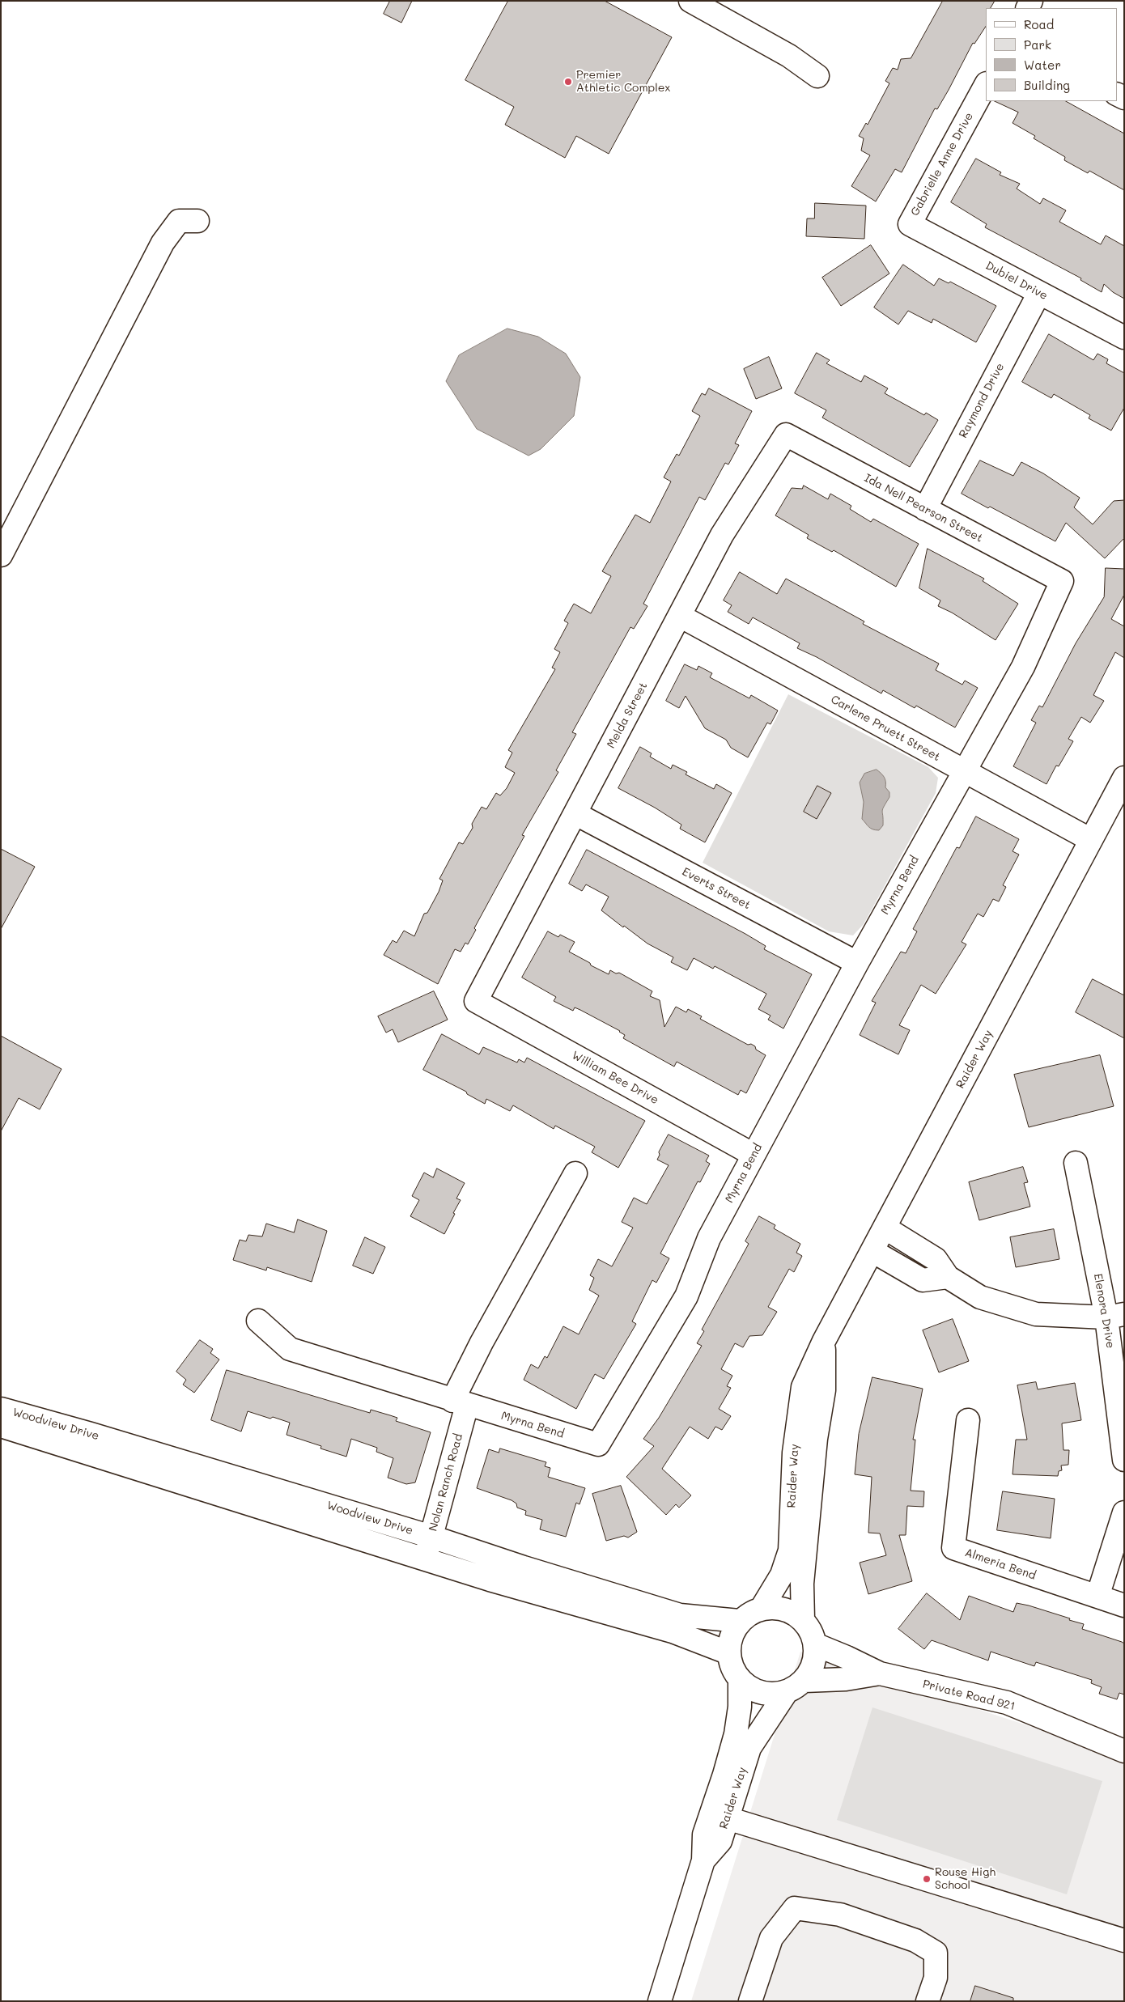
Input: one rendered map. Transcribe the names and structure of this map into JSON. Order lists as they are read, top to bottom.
{
  "streets": {
    "street": [
      "Gabrielle Anne Drive",
      "Dubiel Drive",
      "Raymond Drive",
      "Ida Nell Pearson Street",
      "Melda Street",
      "Carlene Pruett Street",
      "Myrna Bend",
      "Everts Street",
      "Raider Way",
      "William Bee Drive",
      "Elenora Drive",
      "Woodview Drive",
      "Nolan Ranch Road",
      "Almeria Bend",
      "Private Road 921"
    ]
  },
  "crossings": [
    ["Gabrielle Anne Drive", "Dubiel Drive"],
    ["Dubiel Drive", "Raymond Drive"],
    ["Raymond Drive", "Ida Nell Pearson Street"],
    ["Ida Nell Pearson Street", "Melda Street"],
    ["Ida Nell Pearson Street", "Myrna Bend"],
    ["Melda Street", "Carlene Pruett Street"],
    ["Melda Street", "Everts Street"],
    ["Melda Street", "William Bee Drive"],
    ["Carlene Pruett Street", "Myrna Bend"],
    ["Carlene Pruett Street", "Raider Way"],
    ["Myrna Bend", "Everts Street"],
    ["Myrna Bend", "William Bee Drive"],
    ["Myrna Bend", "Nolan Ranch Road"],
    ["Raider Way", "Woodview Drive"],
    ["Raider Way", "Private Road 921"],
    ["Woodview Drive", "Nolan Ranch Road"],
    ["Woodview Drive", "Private Road 921"]
  ],
  "places": ["Premier Athletic Complex", "Rouse High School"],
  "legend": [
    "Road",
    "Park",
    "Water",
    "Building"
  ]
}
